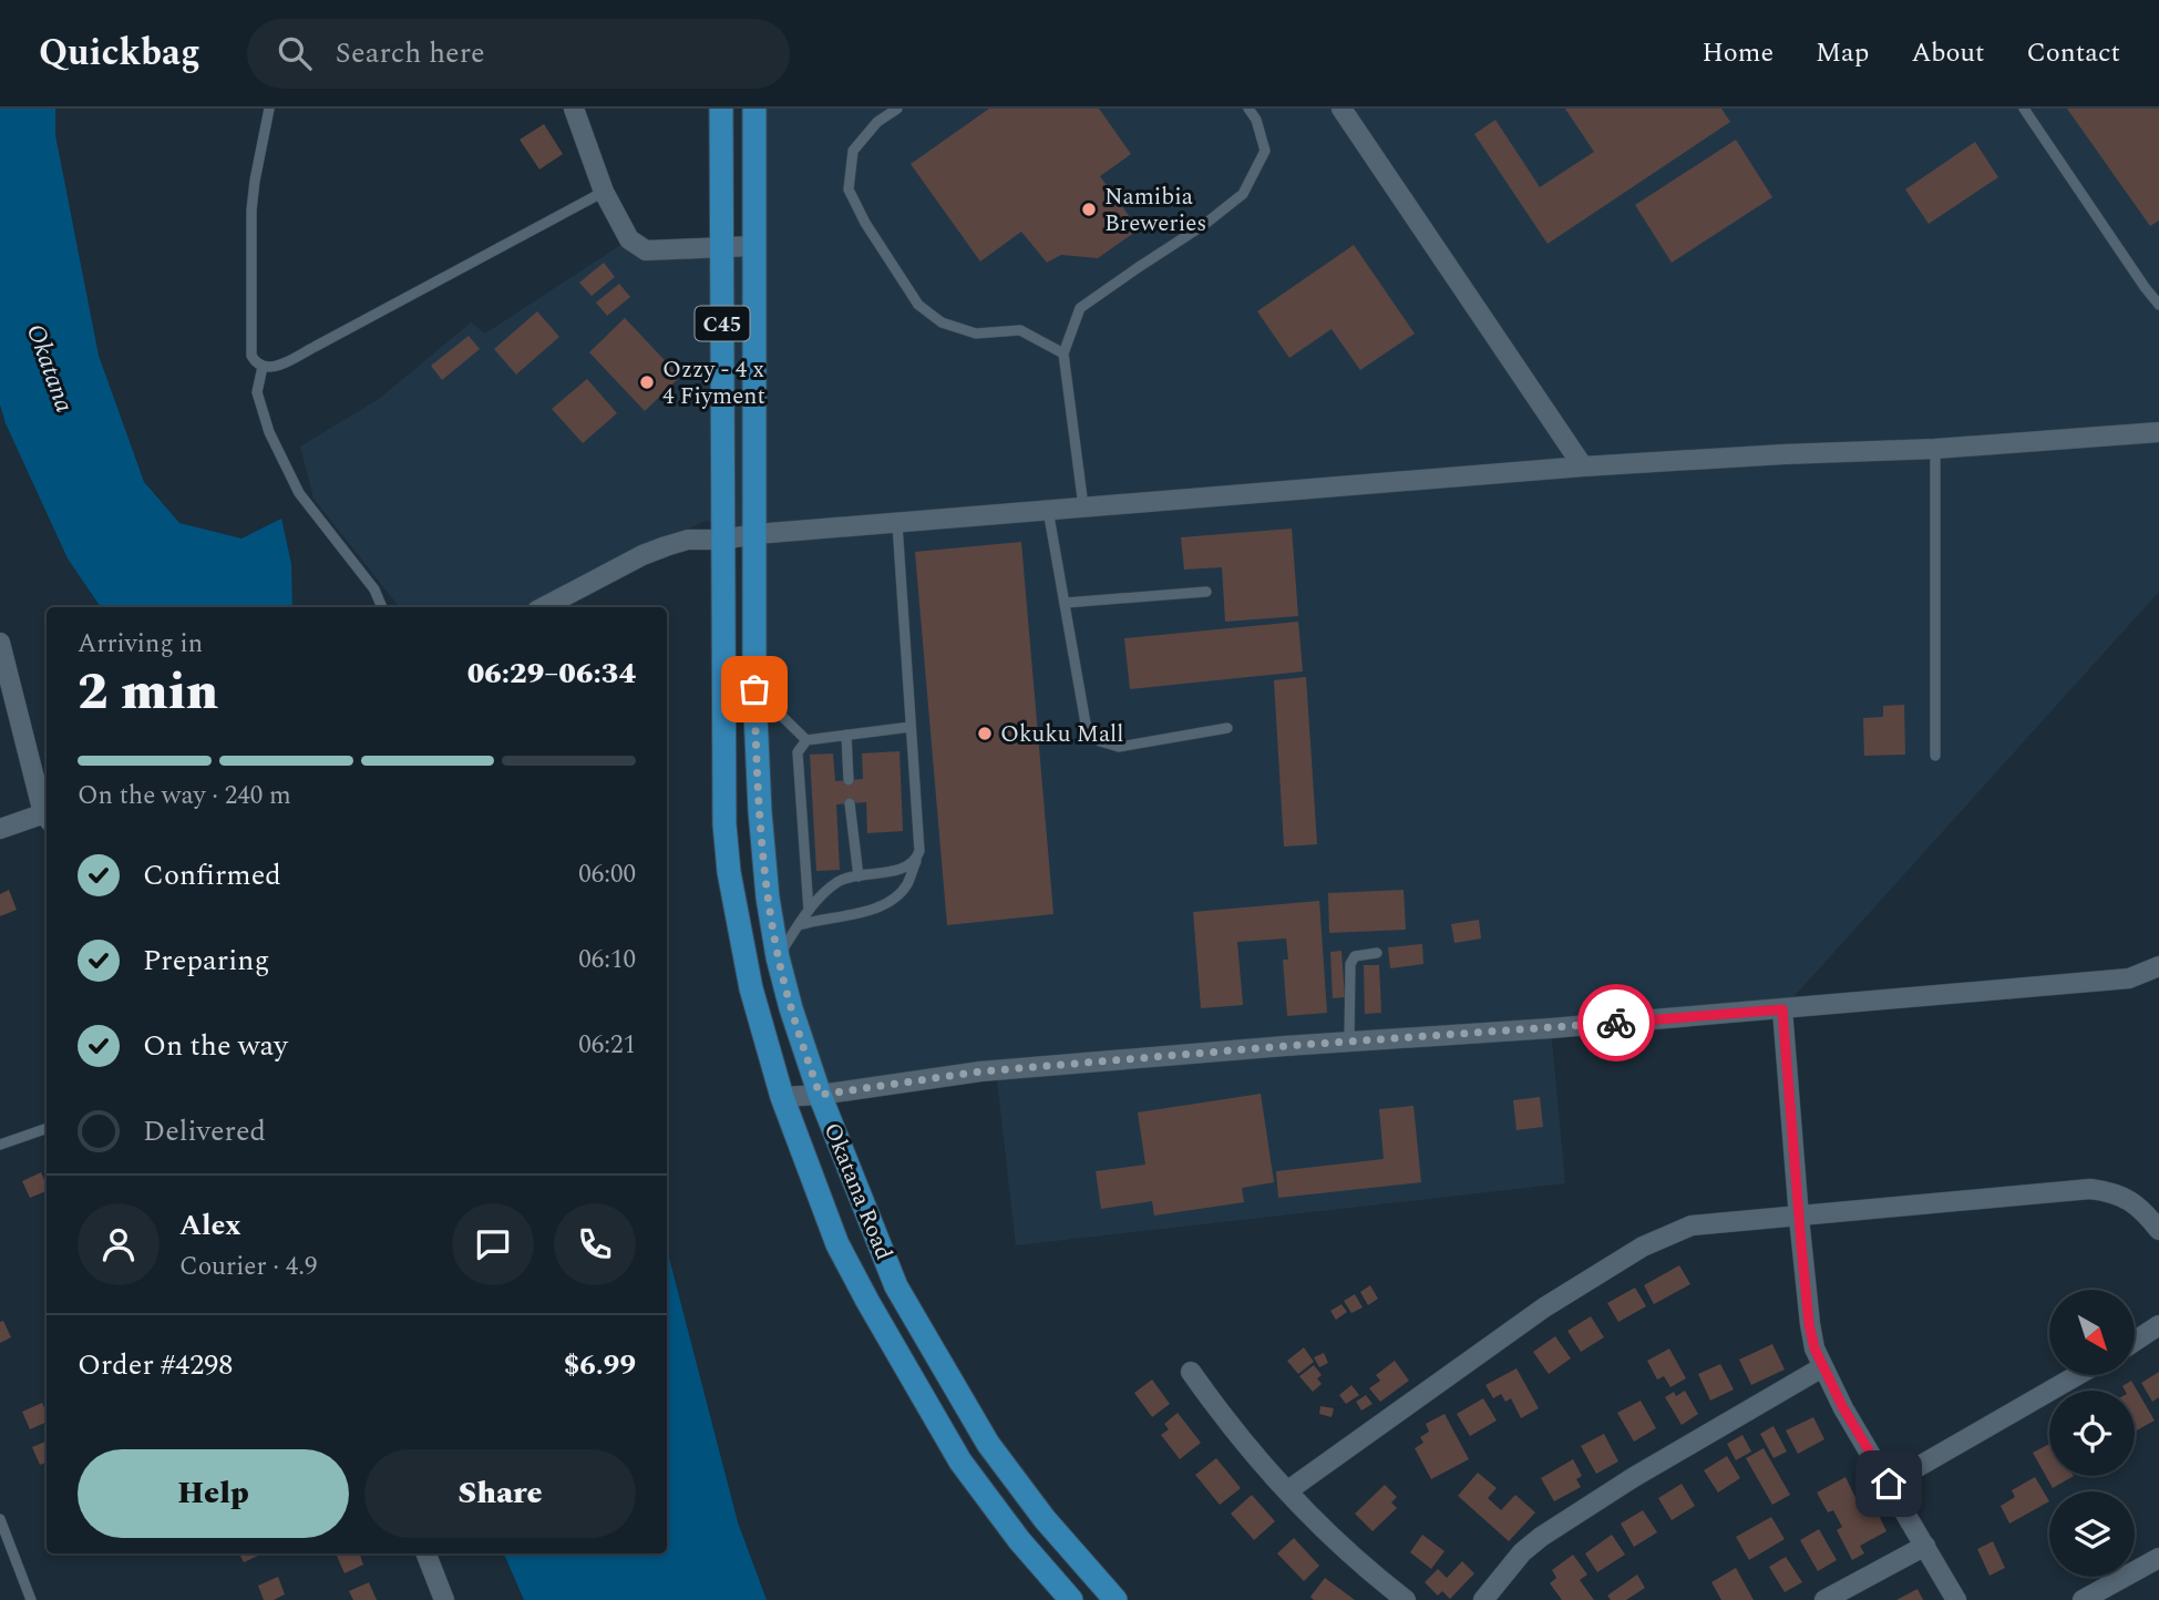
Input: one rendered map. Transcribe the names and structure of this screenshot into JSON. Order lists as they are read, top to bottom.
{
  "streets": {
    "main road": ["C45", "Okatana Road"]
  },
  "crossings": [
    ["C45", "Okatana Road"]
  ],
  "water": ["Okatana"],
  "places": ["Namibia Breweries", "Ozzy - 4 x 4 Fiyment", "Okuku Mall"],
  "north": "bottom right",
  "page": {
    "header": "Quickbag",
    "search": "Search here",
    "nav": [
      "Home",
      "Map",
      "About",
      "Contact"
    ],
    "heading": ["2 min", "Arriving in", "06:29–06:34"],
    "panel": [
      "Alex",
      "Courier · 4.9",
      "Order #4298",
      "$6.99"
    ],
    "bar": "On the way · 240 m",
    "list": [
      ["Confirmed", "06:00"],
      ["Preparing", "06:10"],
      ["On the way", "06:21"],
      "Delivered"
    ],
    "buttons": ["Help", "Share"]
  }
}
